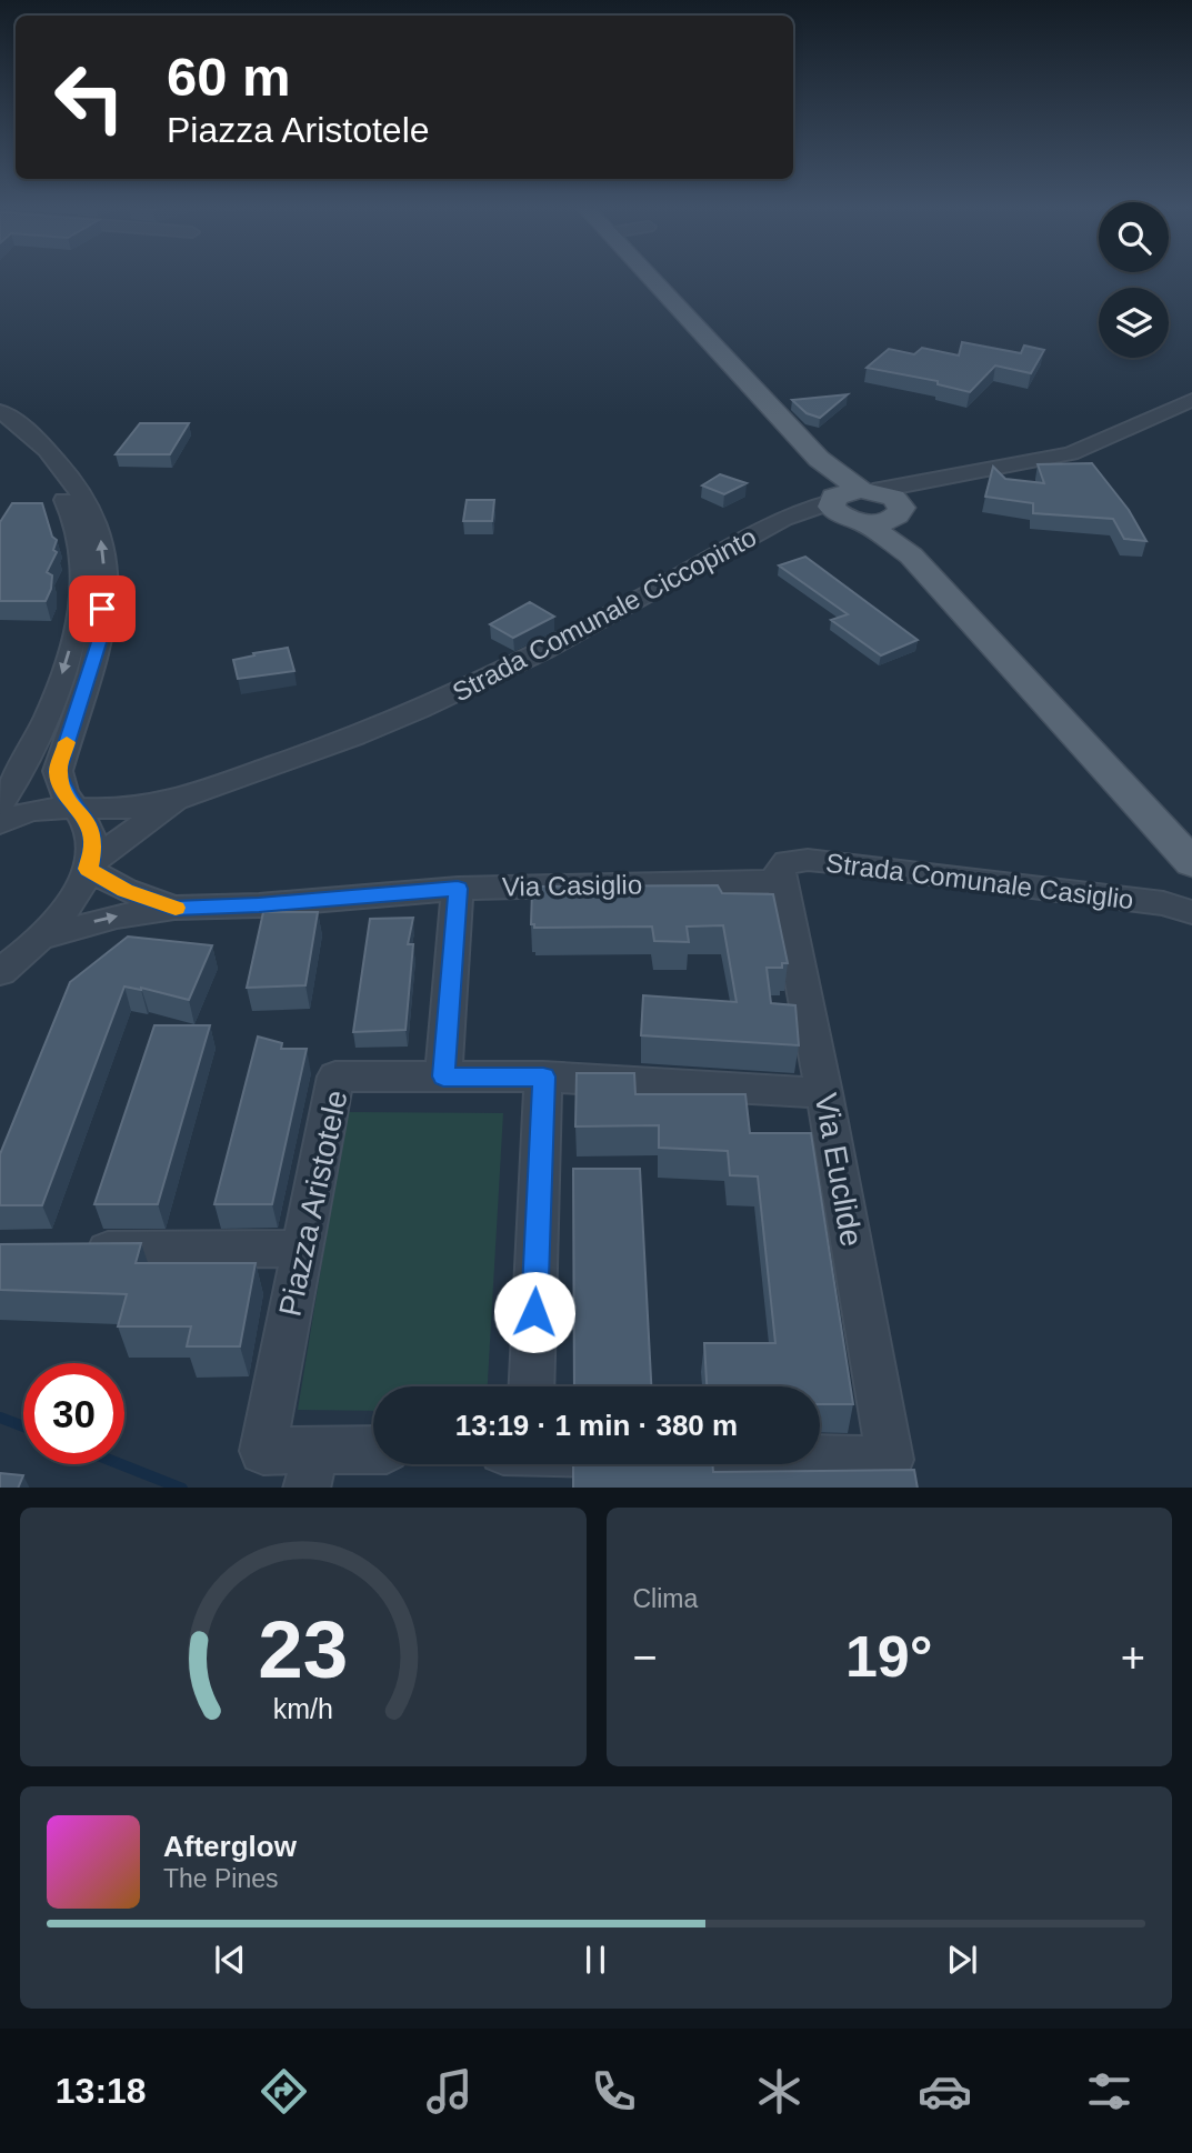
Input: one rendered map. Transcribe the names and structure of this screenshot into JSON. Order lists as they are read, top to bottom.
{
  "streets": {
    "street": [
      "Strada Comunale Ciccopinto",
      "Strada Comunale Casiglio",
      "Via Casiglio",
      "Via Euclide",
      "Piazza Aristotele"
    ]
  },
  "crossings": [
    ["Strada Comunale Ciccopinto", "Via Casiglio"],
    ["Strada Comunale Casiglio", "Via Casiglio"],
    ["Strada Comunale Casiglio", "Via Euclide"],
    ["Via Casiglio", "Via Euclide"],
    ["Via Euclide", "Piazza Aristotele"]
  ],
  "page": {
    "turn": ["60 m", "Piazza Aristotele"],
    "limit": "30",
    "trip": "13:19 · 1 min · 380 m",
    "tile": "Clima",
    "heat": ["−", "19°", "+"],
    "song": ["Afterglow", "The Pines"],
    "tabs": "13:18",
    "gauge": ["23", "km/h"]
  }
}
